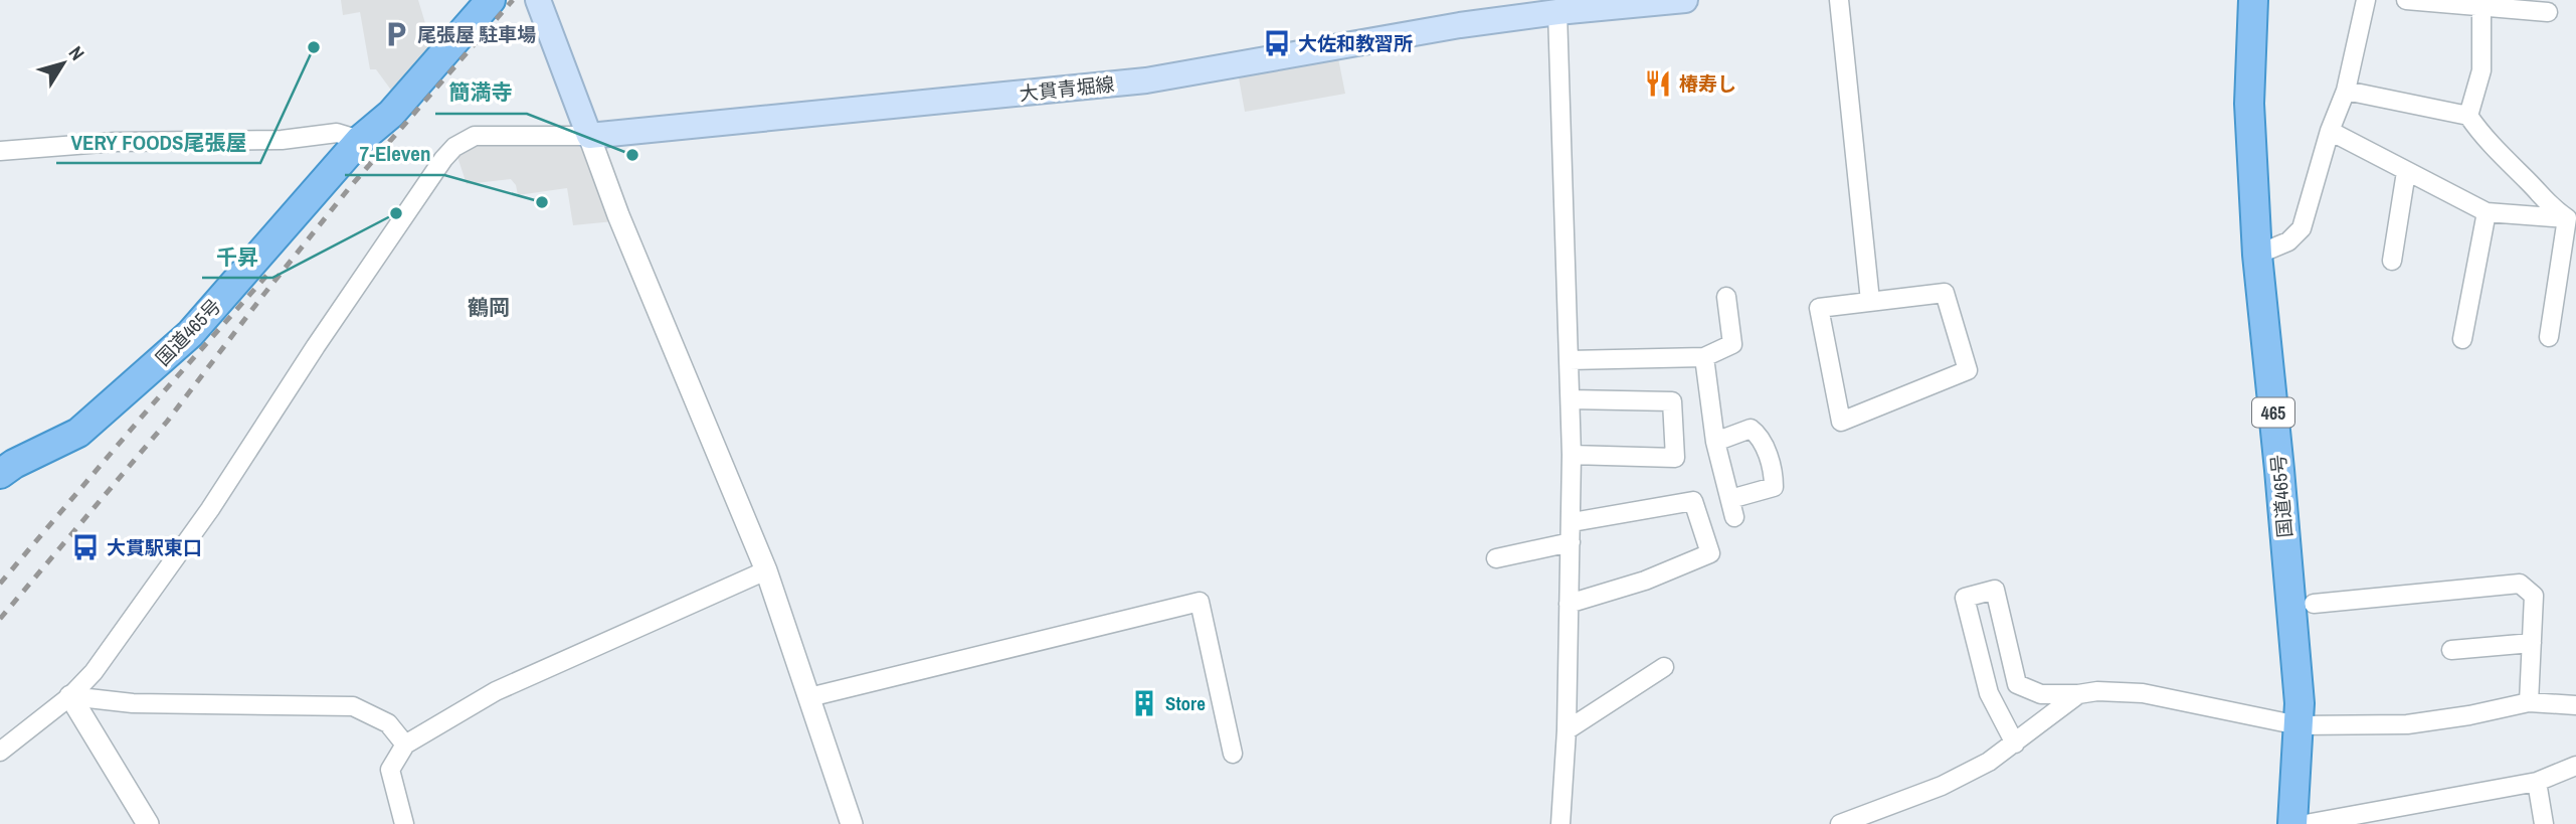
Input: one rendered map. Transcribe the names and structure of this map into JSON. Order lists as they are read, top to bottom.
{
  "streets": {
    "highway": ["国道465号", "465"],
    "main road": ["大貫青堀線"]
  },
  "districts": ["鶴岡"],
  "places": {
    "parking": ["尾張屋 駐車場"],
    "bus stop": ["大佐和教習所", "大貫駅東口"],
    "other": [
      "VERY FOODS尾張屋",
      "簡満寺",
      "7-Eleven",
      "千昇"
    ],
    "restaurant": ["椿寿し"],
    "building": ["Store"]
  },
  "north": "top right"
}
